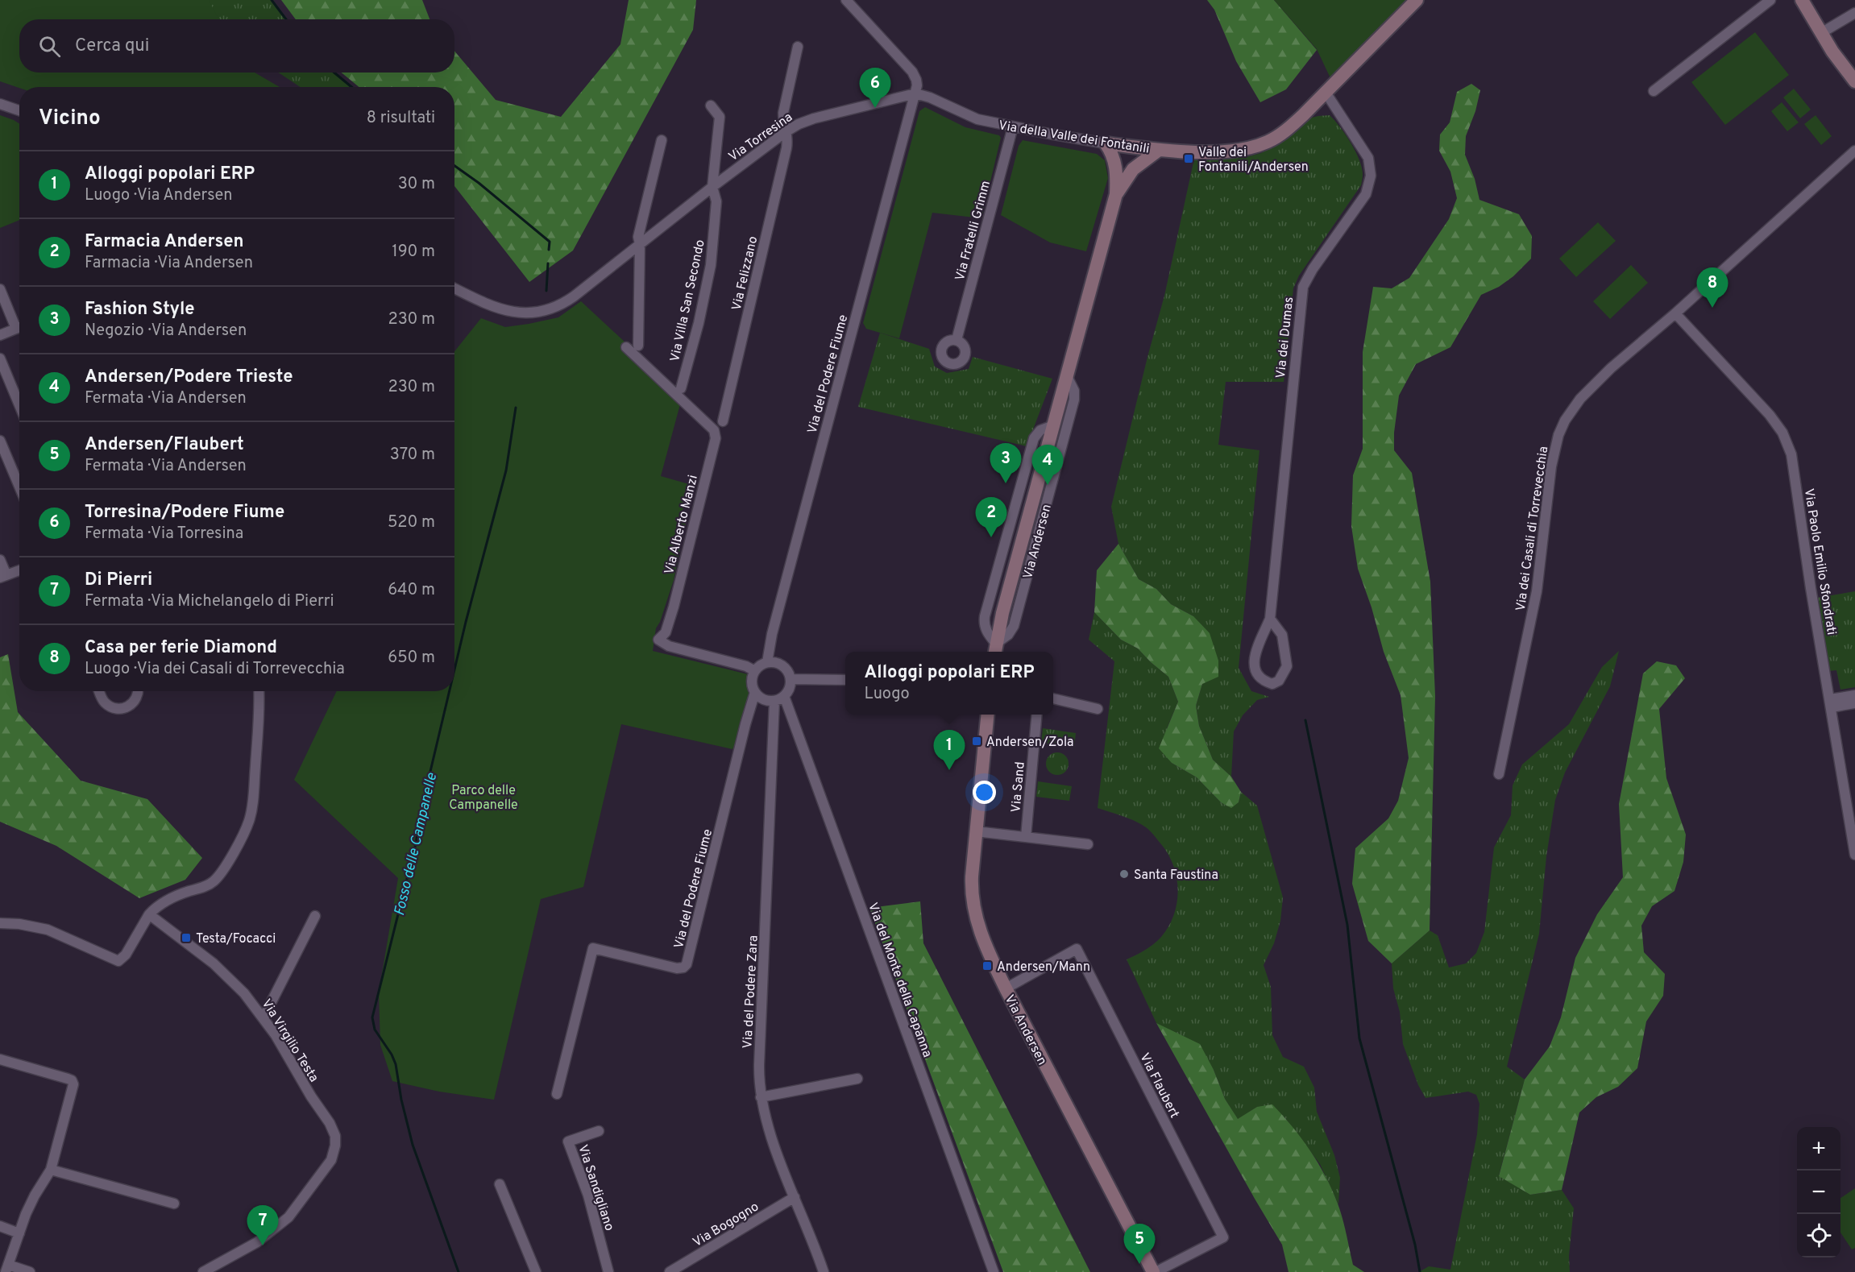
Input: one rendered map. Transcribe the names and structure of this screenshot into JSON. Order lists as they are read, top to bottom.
{
  "streets": {
    "street": [
      "Via Torresina",
      "Via della Valle dei Fontanili",
      "Via Fratelli Grimm",
      "Via Felizzano",
      "Via Villa San Secondo",
      "Via dei Dumas",
      "Via del Podere Fiume",
      "Via Alberto Manzi",
      "Via dei Casali di Torrevecchia",
      "Via Andersen",
      "Via Paolo Emilio Sfondrati",
      "Via Sand",
      "Via del Monte della Capanna",
      "Via del Podere Zara",
      "Via Virgilio Testa",
      "Via Flaubert",
      "Via Sandigliano",
      "Via Bogogno"
    ]
  },
  "crossings": [
    ["Via Torresina", "Via della Valle dei Fontanili"],
    ["Via Torresina", "Via Felizzano"],
    ["Via Torresina", "Via Villa San Secondo"],
    ["Via Torresina", "Via del Podere Fiume"],
    ["Via della Valle dei Fontanili", "Via Fratelli Grimm"],
    ["Via della Valle dei Fontanili", "Via dei Dumas"],
    ["Via della Valle dei Fontanili", "Via del Podere Fiume"],
    ["Via della Valle dei Fontanili", "Via Andersen"],
    ["Via del Podere Fiume", "Via Alberto Manzi"],
    ["Via del Podere Fiume", "Via del Monte della Capanna"],
    ["Via del Podere Fiume", "Via del Podere Zara"],
    ["Via Alberto Manzi", "Via del Monte della Capanna"],
    ["Via Alberto Manzi", "Via del Podere Zara"],
    ["Via dei Casali di Torrevecchia", "Via Paolo Emilio Sfondrati"],
    ["Via Andersen", "Via Flaubert"],
    ["Via del Monte della Capanna", "Via del Podere Zara"],
    ["Via del Podere Zara", "Via Bogogno"]
  ],
  "water": ["Fosso delle Campanelle"],
  "parks": ["Parco delle Campanelle"],
  "places": {
    "transit": [
      "Valle dei Fontanili/Andersen",
      "Andersen/Zola",
      "Testa/Focacci",
      "Andersen/Mann"
    ],
    "other": ["Santa Faustina"]
  },
  "page": {
    "search": "Cerca qui",
    "pins": [
      "6",
      "8",
      "3",
      "4",
      "2",
      "1",
      "7",
      "5"
    ],
    "heading": ["Vicino", "8 risultati"],
    "list": [
      {
        "mark": "1",
        "name": "Alloggi popolari ERP",
        "note": "Luogo · Via Andersen",
        "value": "30 m"
      },
      {
        "mark": "2",
        "name": "Farmacia Andersen",
        "note": "Farmacia · Via Andersen",
        "value": "190 m"
      },
      {
        "mark": "3",
        "name": "Fashion Style",
        "note": "Negozio · Via Andersen",
        "value": "230 m"
      },
      {
        "mark": "4",
        "name": "Andersen/Podere Trieste",
        "note": "Fermata · Via Andersen",
        "value": "230 m"
      },
      {
        "mark": "5",
        "name": "Andersen/Flaubert",
        "note": "Fermata · Via Andersen",
        "value": "370 m"
      },
      {
        "mark": "6",
        "name": "Torresina/Podere Fiume",
        "note": "Fermata · Via Torresina",
        "value": "520 m"
      },
      {
        "mark": "7",
        "name": "Di Pierri",
        "note": "Fermata · Via Michelangelo di Pierri",
        "value": "640 m"
      },
      {
        "mark": "8",
        "name": "Casa per ferie Diamond",
        "note": "Luogo · Via dei Casali di Torrevecchia",
        "value": "650 m"
      }
    ],
    "popup": ["Alloggi popolari ERP", "Luogo"],
    "map_buttons": ["+", "−"]
  }
}
